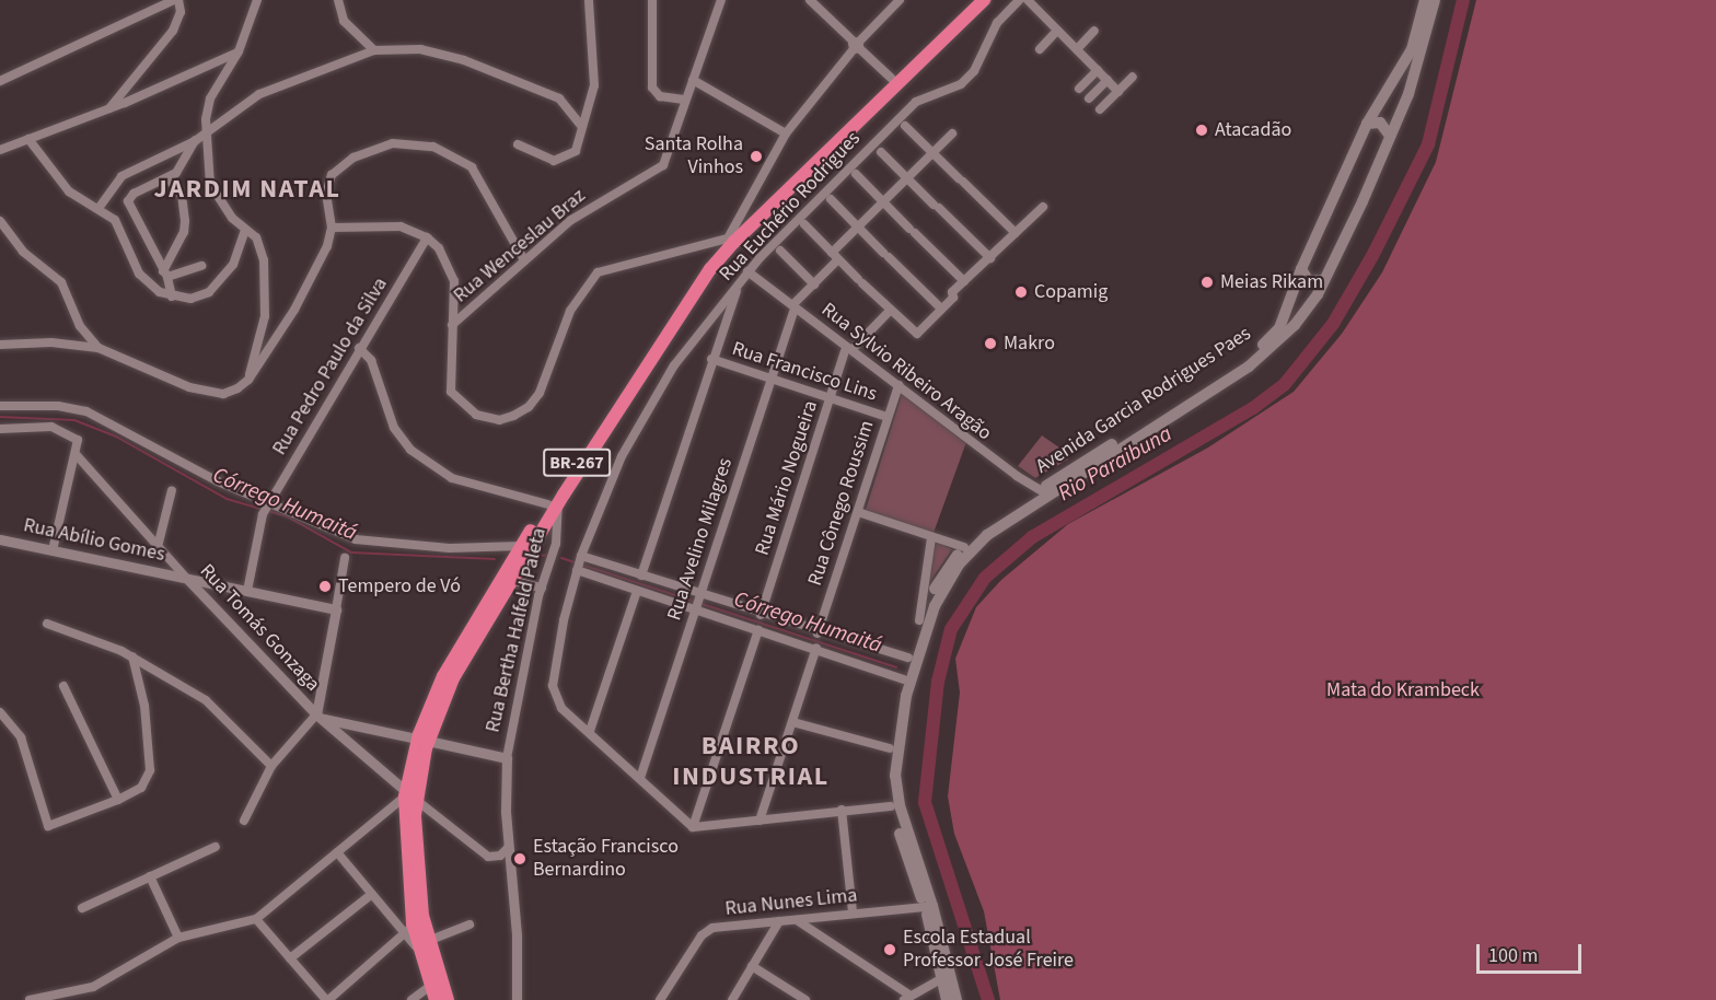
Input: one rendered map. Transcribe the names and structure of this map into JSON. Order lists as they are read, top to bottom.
{
  "streets": {
    "highway": ["BR-267"],
    "main road": ["Avenida Garcia Rodrigues Paes"],
    "street": [
      "Rua Euchério Rodrigues",
      "Rua Wenceslau Braz",
      "Rua Pedro Paulo da Silva",
      "Rua Francisco Lins",
      "Rua Sylvio Ribeiro Aragão",
      "Rua Mário Nogueira",
      "Rua Cônego Roussim",
      "Rua Avelino Milagres",
      "Rua Abílio Gomes",
      "Rua Tomás Gonzaga",
      "Rua Bertha Halfeld Paleta",
      "Rua Nunes Lima"
    ]
  },
  "crossings": [
    ["Rua Euchério Rodrigues", "Rua Sylvio Ribeiro Aragão"],
    ["Rua Pedro Paulo da Silva", "Rua Abílio Gomes"],
    ["Rua Francisco Lins", "Rua Mário Nogueira"],
    ["Rua Francisco Lins", "Rua Cônego Roussim"],
    ["Rua Francisco Lins", "Rua Avelino Milagres"],
    ["Rua Sylvio Ribeiro Aragão", "Avenida Garcia Rodrigues Paes"],
    ["Rua Sylvio Ribeiro Aragão", "Rua Mário Nogueira"],
    ["Rua Sylvio Ribeiro Aragão", "Rua Cônego Roussim"],
    ["Rua Sylvio Ribeiro Aragão", "Rua Avelino Milagres"],
    ["Avenida Garcia Rodrigues Paes", "Rua Nunes Lima"],
    ["BR-267", "Rua Tomás Gonzaga"],
    ["BR-267", "Rua Bertha Halfeld Paleta"],
    ["Rua Abílio Gomes", "Rua Tomás Gonzaga"],
    ["Rua Tomás Gonzaga", "Rua Bertha Halfeld Paleta"]
  ],
  "districts": ["JARDIM NATAL", "BAIRRO INDUSTRIAL"],
  "water": ["Rio Paraibuna", "Córrego Humaitá"],
  "parks": ["Mata do Krambeck"],
  "places": [
    "Atacadão",
    "Santa Rolha Vinhos",
    "Meias Rikam",
    "Copamig",
    "Makro",
    "Tempero de Vó",
    "Estação Francisco Bernardino",
    "Escola Estadual Professor José Freire"
  ],
  "scale_bar": "100 m"
}
